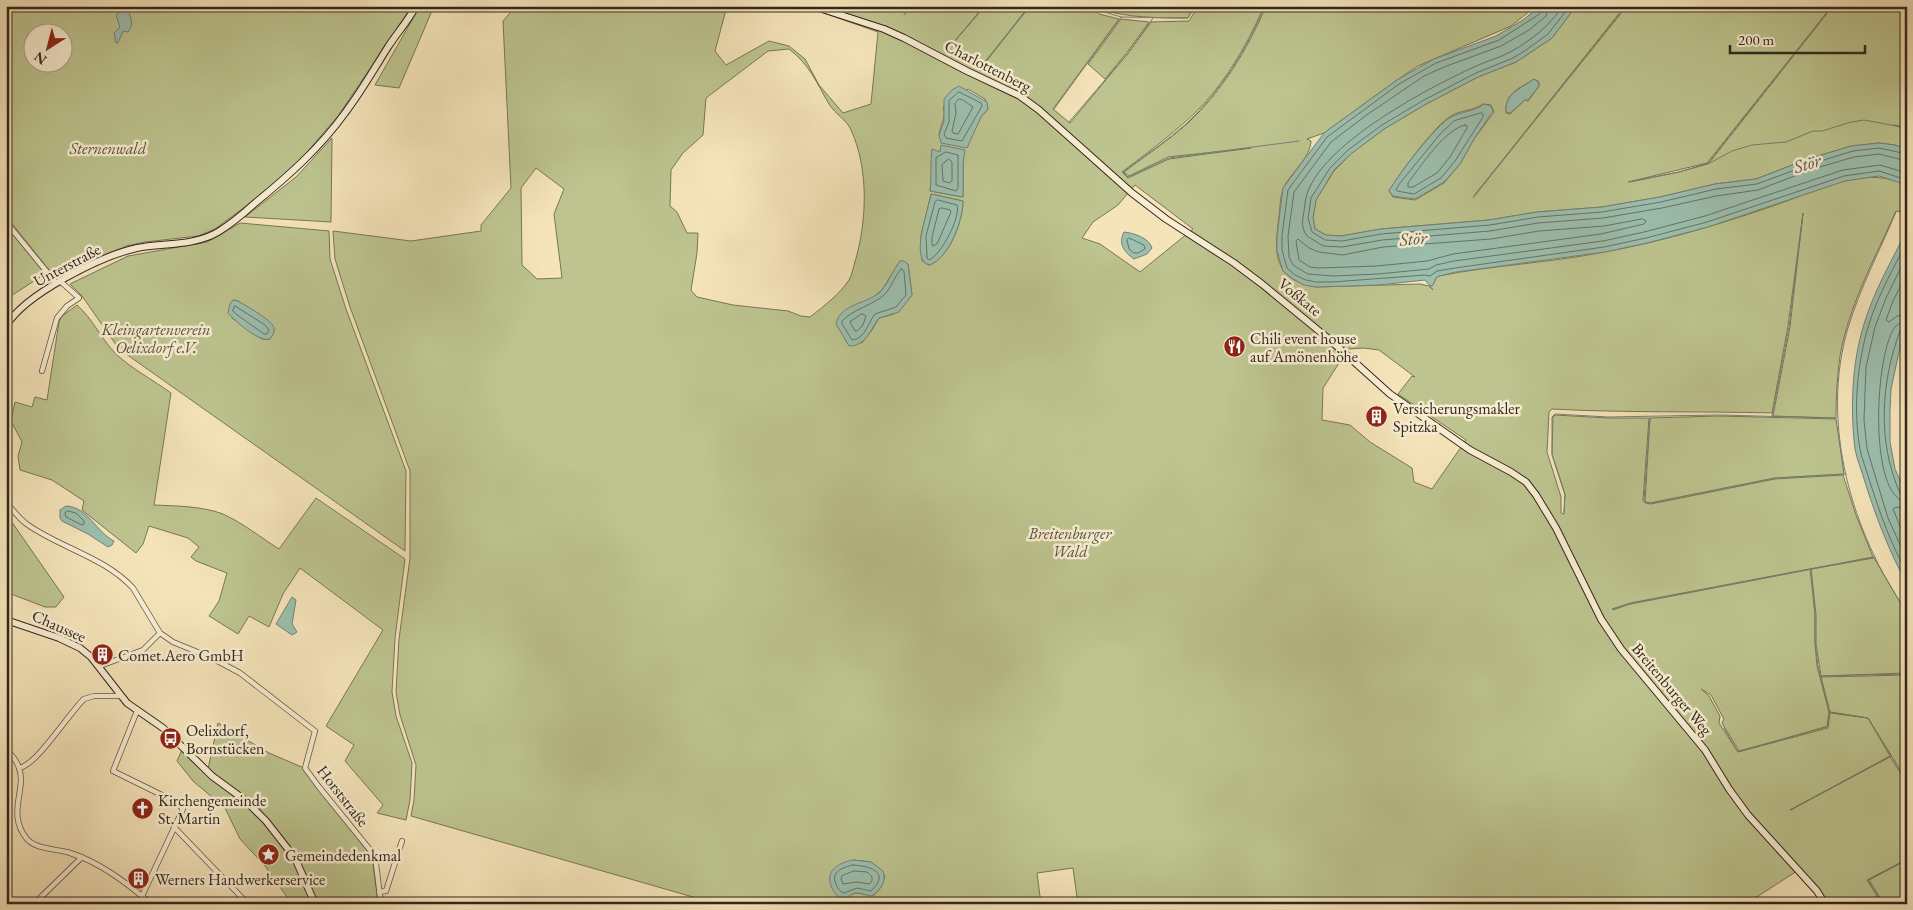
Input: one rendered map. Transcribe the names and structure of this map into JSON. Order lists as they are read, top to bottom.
{
  "streets": {
    "main road": [
      "Charlottenberg",
      "Unterstraße",
      "Voßkate",
      "Chaussee",
      "Breitenburger Weg"
    ],
    "street": ["Horststraße"]
  },
  "crossings": [
    ["Charlottenberg", "Voßkate"],
    ["Voßkate", "Breitenburger Weg"]
  ],
  "water": ["Stör"],
  "parks": ["Sternenwald", "Kleingartenverein Oelixdorf e.V.", "Breitenburger Wald"],
  "places": {
    "restaurant": ["Chili event house auf Amönenhöhe"],
    "building": ["Versicherungsmakler Spitzka", "Comet.Aero GmbH", "Werners Handwerkerservice"],
    "bus stop": ["Oelixdorf, Bornstücken"],
    "church": ["Kirchengemeinde St. Martin"],
    "place": ["Gemeindedenkmal"]
  },
  "scale_bar": "200 m",
  "north": "bottom left"
}
